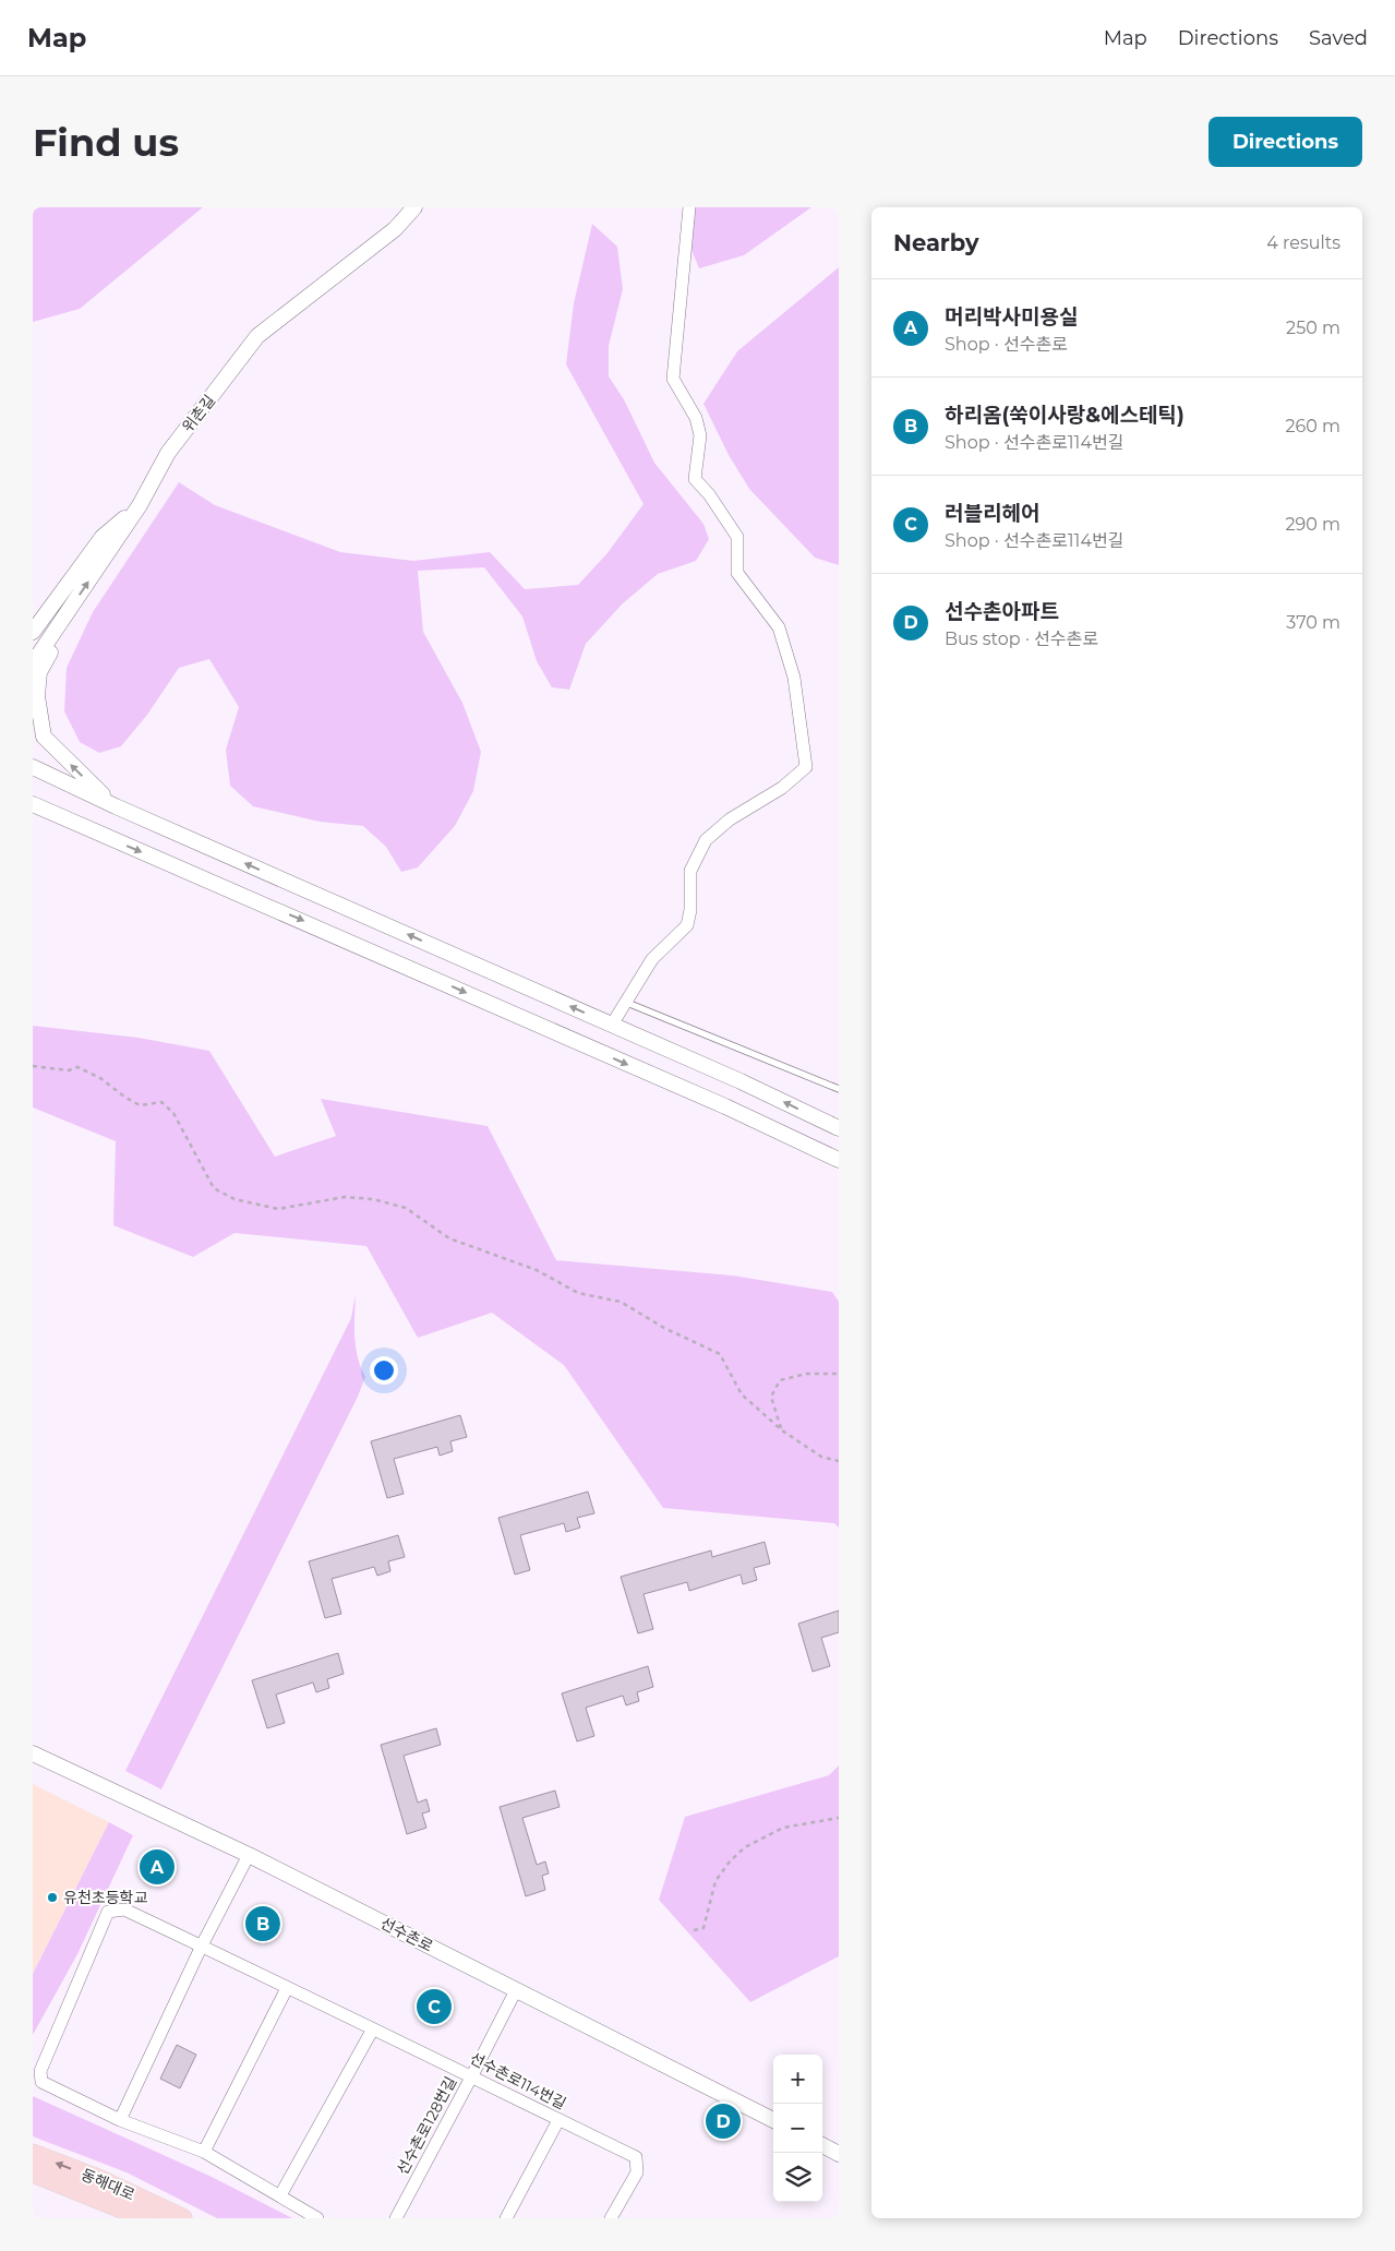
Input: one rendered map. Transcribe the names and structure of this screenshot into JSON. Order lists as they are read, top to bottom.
{
  "streets": {
    "main road": ["동해대로"],
    "street": [
      "위촌길",
      "선수촌로",
      "선수촌로114번길",
      "선수촌로128번길"
    ]
  },
  "crossings": [
    ["선수촌로", "선수촌로128번길"],
    ["선수촌로114번길", "선수촌로128번길"]
  ],
  "places": ["유천초등학교"],
  "page": {
    "header": "Map",
    "nav": ["Map", "Directions", "Saved"],
    "buttons": "Directions",
    "title": "Find us",
    "heading": ["Nearby", "4 results"],
    "list": [
      {
        "mark": "A",
        "name": "머리박사미용실",
        "note": "Shop · 선수촌로",
        "value": "250 m"
      },
      {
        "mark": "B",
        "name": "하리옴(쑥이사랑&에스테틱)",
        "note": "Shop · 선수촌로114번길",
        "value": "260 m"
      },
      {
        "mark": "C",
        "name": "러블리헤어",
        "note": "Shop · 선수촌로114번길",
        "value": "290 m"
      },
      {
        "mark": "D",
        "name": "선수촌아파트",
        "note": "Bus stop · 선수촌로",
        "value": "370 m"
      }
    ],
    "pins": [
      "A",
      "B",
      "C",
      "D"
    ],
    "map_buttons": ["+", "−"]
  }
}
